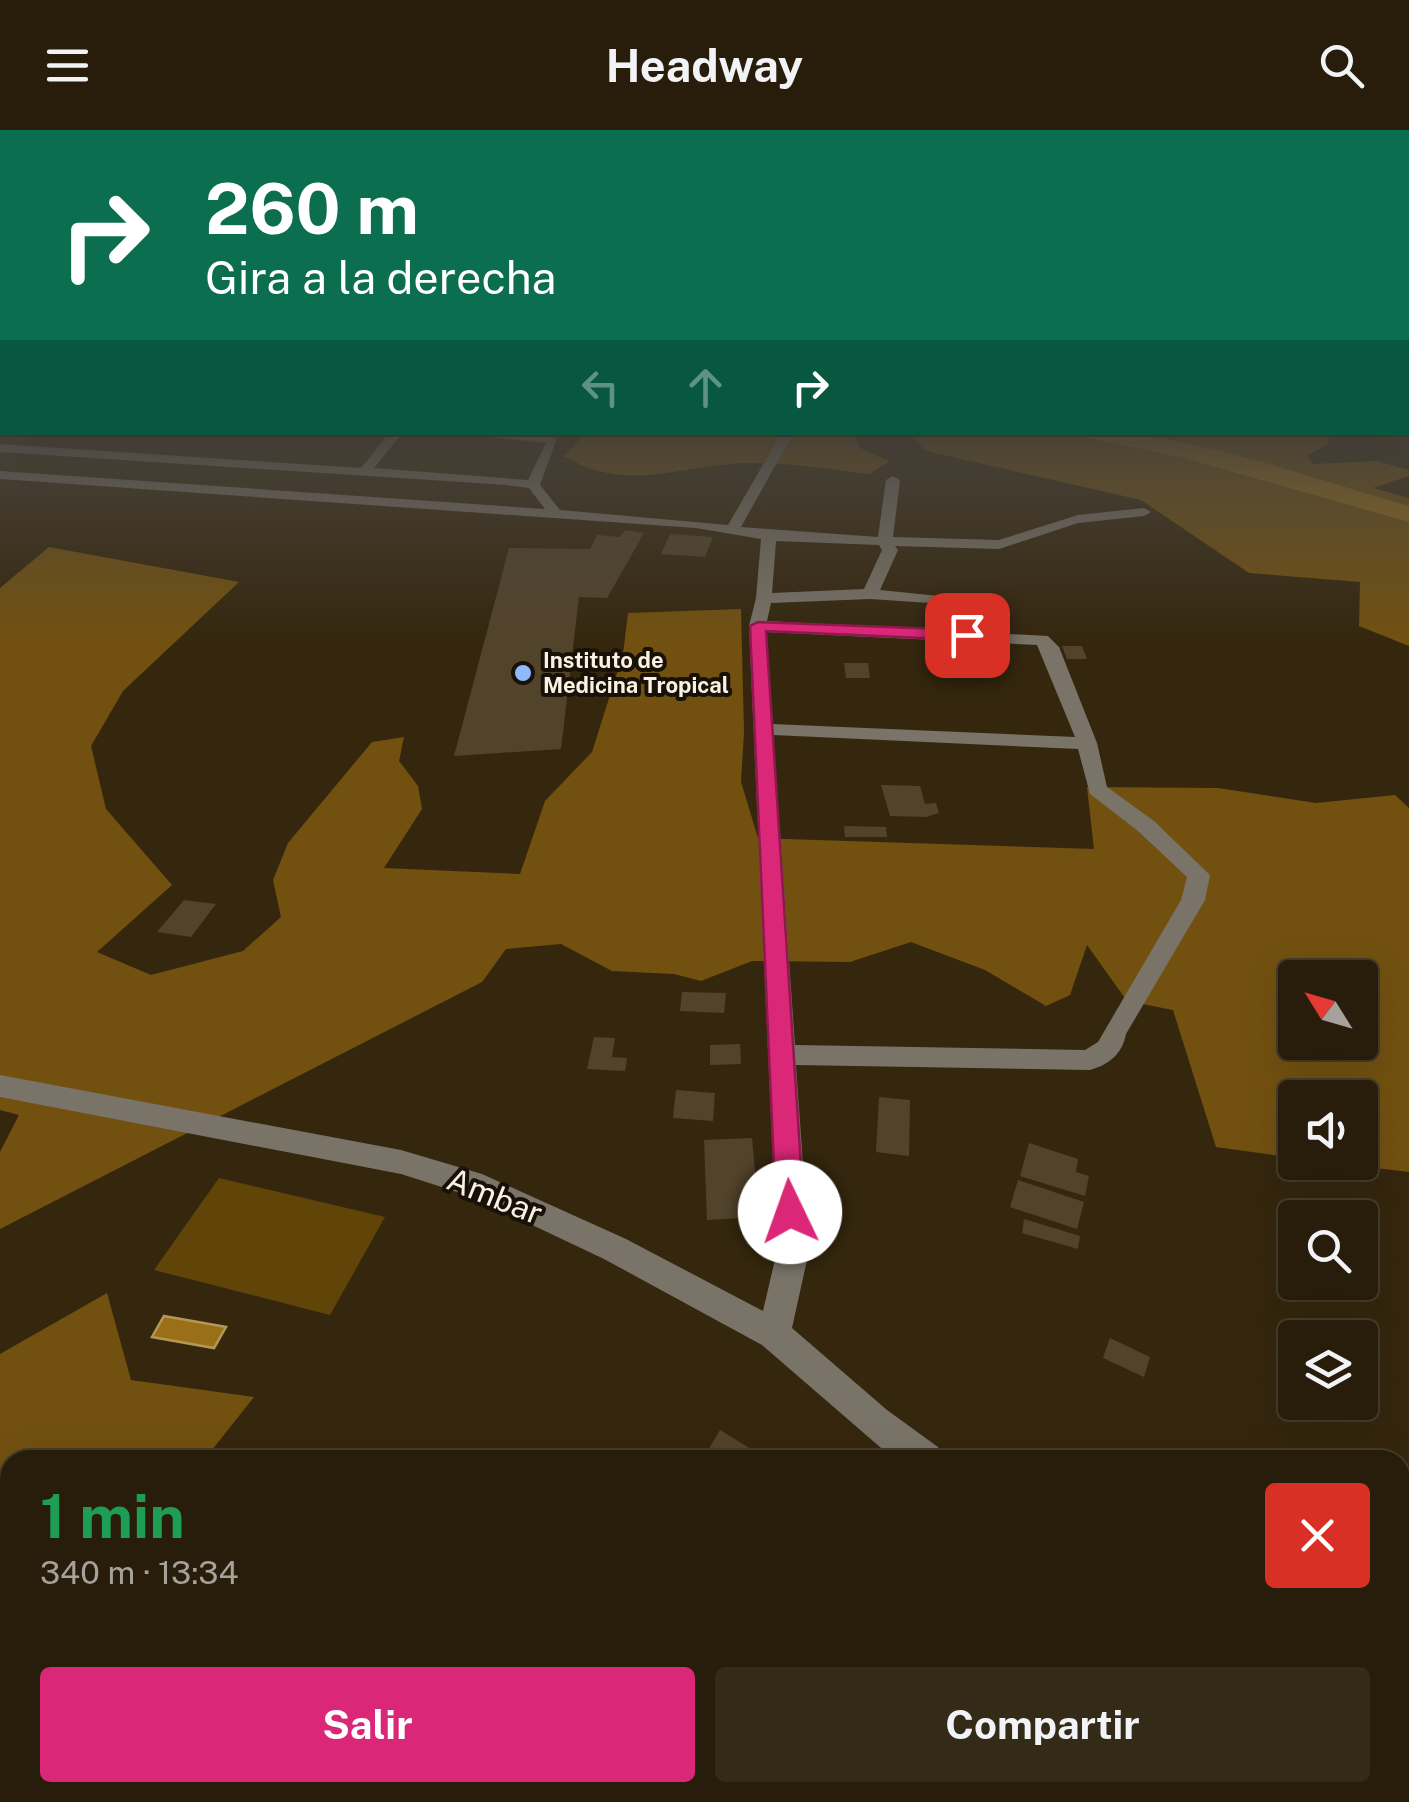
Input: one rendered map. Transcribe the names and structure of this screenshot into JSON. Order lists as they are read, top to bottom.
{
  "streets": {
    "street": ["Ambar"]
  },
  "places": ["Instituto de Medicina Tropical"],
  "north": "top left",
  "page": {
    "header": "Headway",
    "turn": ["260 m", "Gira a la derecha"],
    "heading": ["1 min", "340 m · 13:34"],
    "buttons": ["Salir", "Compartir"]
  }
}
